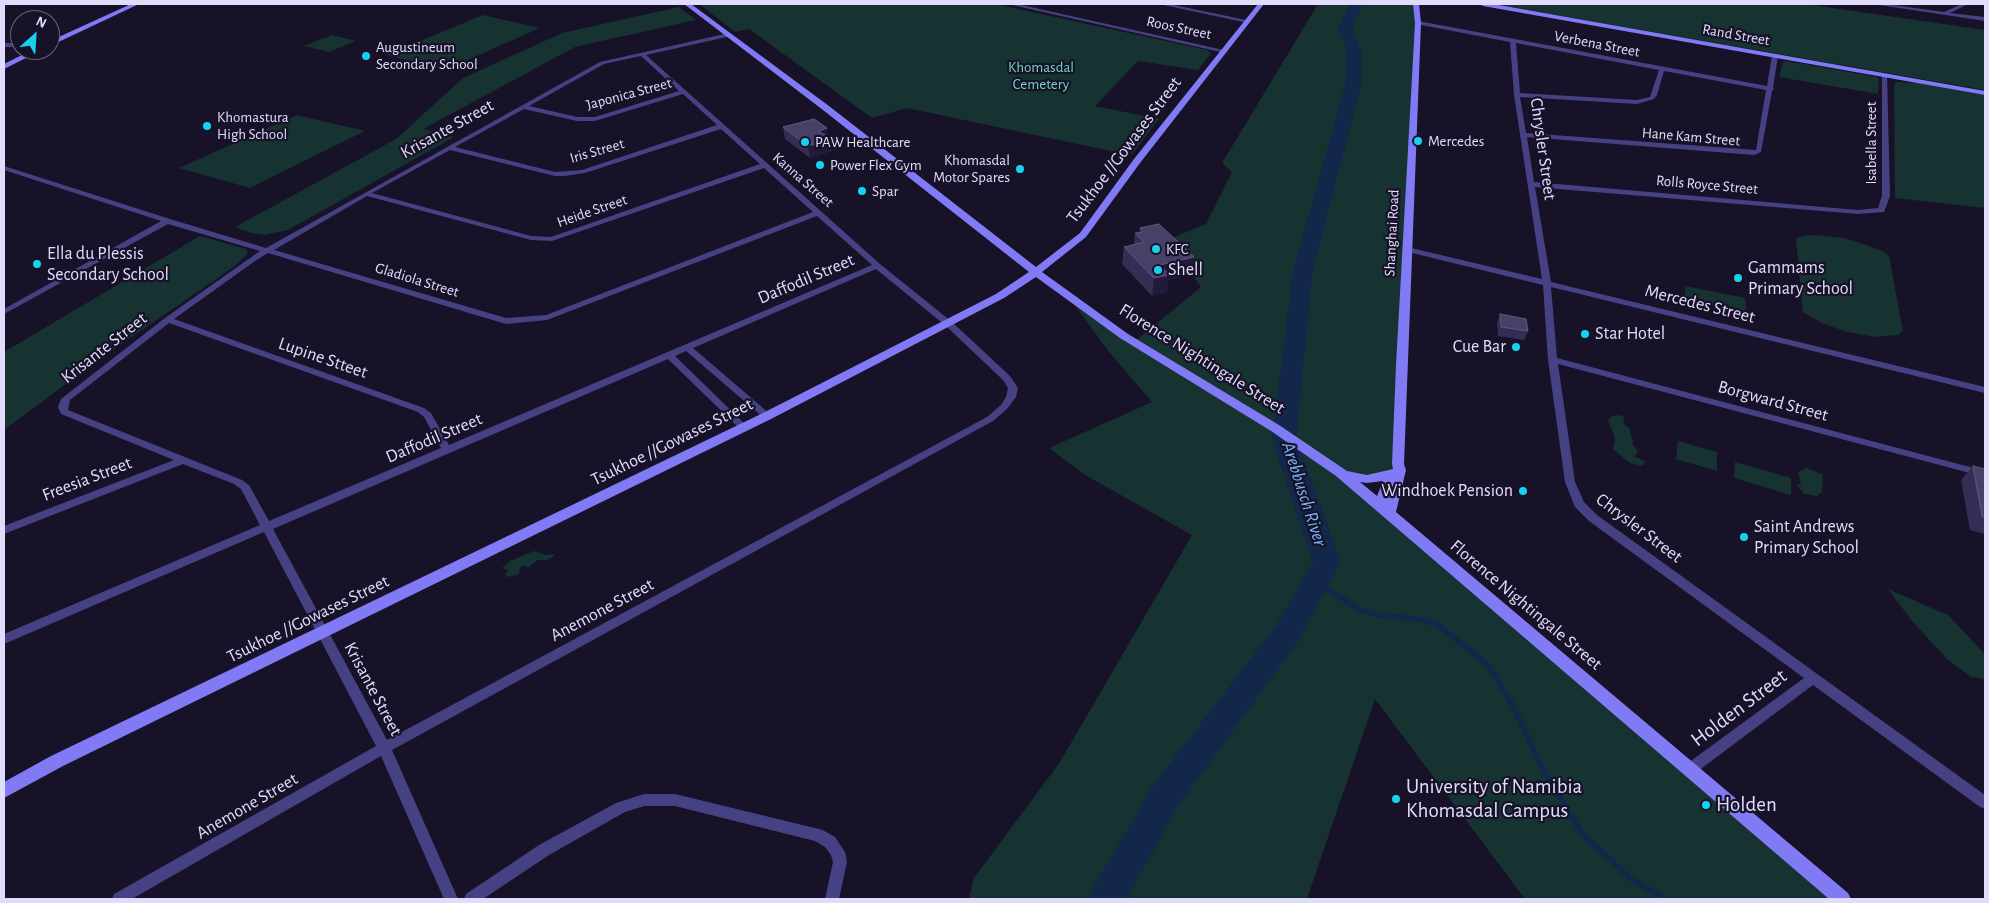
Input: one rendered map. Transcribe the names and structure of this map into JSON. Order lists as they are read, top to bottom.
{
  "streets": {
    "street": [
      "Roos Street",
      "Rand Street",
      "Verbena Street",
      "Japonica Street",
      "Krisante Street",
      "Hane Kam Street",
      "Isabella Street",
      "Chrysler Street",
      "Tsukhoe //Gowases Street",
      "Iris Street",
      "Kanna Street",
      "Rolls Royce Street",
      "Heide Street",
      "Shanghai Road",
      "Daffodil Street",
      "Gladiola Street",
      "Mercedes Street",
      "Lupine Stteet",
      "Florence Nightingale Street",
      "Borgward Street",
      "Freesia Street",
      "Anemone Street",
      "Holden Street"
    ]
  },
  "crossings": [
    ["Roos Street", "Tsukhoe //Gowases Street"],
    ["Rand Street", "Hane Kam Street"],
    ["Rand Street", "Isabella Street"],
    ["Verbena Street", "Hane Kam Street"],
    ["Verbena Street", "Chrysler Street"],
    ["Verbena Street", "Shanghai Road"],
    ["Japonica Street", "Krisante Street"],
    ["Japonica Street", "Kanna Street"],
    ["Krisante Street", "Tsukhoe //Gowases Street"],
    ["Krisante Street", "Iris Street"],
    ["Krisante Street", "Kanna Street"],
    ["Krisante Street", "Heide Street"],
    ["Krisante Street", "Daffodil Street"],
    ["Krisante Street", "Gladiola Street"],
    ["Krisante Street", "Lupine Stteet"],
    ["Krisante Street", "Florence Nightingale Street"],
    ["Krisante Street", "Freesia Street"],
    ["Krisante Street", "Anemone Street"],
    ["Hane Kam Street", "Chrysler Street"],
    ["Isabella Street", "Rolls Royce Street"],
    ["Chrysler Street", "Rolls Royce Street"],
    ["Chrysler Street", "Mercedes Street"],
    ["Chrysler Street", "Borgward Street"],
    ["Chrysler Street", "Holden Street"],
    ["Tsukhoe //Gowases Street", "Kanna Street"],
    ["Tsukhoe //Gowases Street", "Florence Nightingale Street"],
    ["Tsukhoe //Gowases Street", "Anemone Street"],
    ["Iris Street", "Kanna Street"],
    ["Kanna Street", "Heide Street"],
    ["Kanna Street", "Daffodil Street"],
    ["Kanna Street", "Gladiola Street"],
    ["Kanna Street", "Anemone Street"],
    ["Shanghai Road", "Mercedes Street"],
    ["Shanghai Road", "Florence Nightingale Street"],
    ["Daffodil Street", "Lupine Stteet"],
    ["Florence Nightingale Street", "Holden Street"]
  ],
  "water": ["Arebbusch River"],
  "parks": ["Khomasdal Cemetery"],
  "places": [
    "Augustineum Secondary School",
    "Khomastura High School",
    "Mercedes",
    "PAW Healthcare",
    "Power Flex Gym",
    "Khomasdal Motor Spares",
    "Spar",
    "KFC",
    "Ella du Plessis Secondary School",
    "Shell",
    "Gammams Primary School",
    "Star Hotel",
    "Cue Bar",
    "Windhoek Pension",
    "Saint Andrews Primary School",
    "University of Namibia Khomasdal Campus",
    "Holden"
  ],
  "north": "top right"
}
